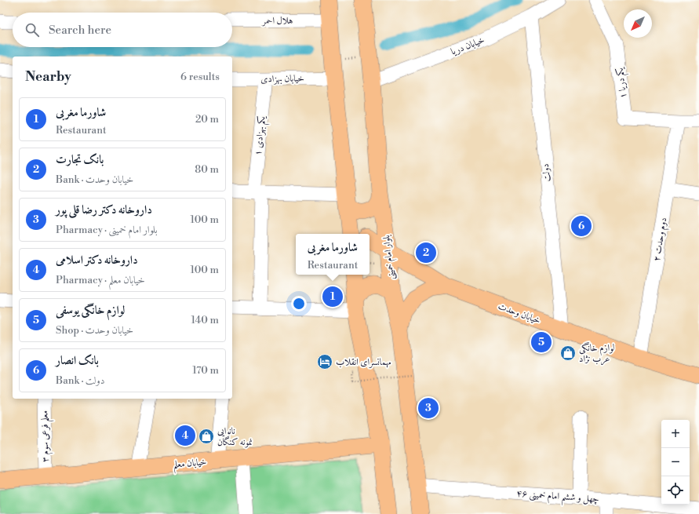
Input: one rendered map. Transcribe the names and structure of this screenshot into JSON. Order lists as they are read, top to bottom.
{
  "streets": {
    "main road": ["بلوار امام خمینی", "خیابان وحدت", "خیابان معلم"],
    "street": [
      "هلال احمر",
      "خیابان دریا",
      "خیابان بهزادی",
      "یکم دریا ۱",
      "یکم بهزادی ۱",
      "دولت",
      "دوم وحدت ۲",
      "معلم فرعی سوم ۳",
      "چهل و ششم امام خمینی ۴۶"
    ]
  },
  "crossings": [
    ["خیابان دریا", "دولت"],
    ["خیابان دریا", "بلوار امام خمینی"],
    ["خیابان بهزادی", "یکم بهزادی ۱"],
    ["یکم دریا ۱", "دوم وحدت ۲"],
    ["دولت", "خیابان وحدت"],
    ["دوم وحدت ۲", "خیابان وحدت"],
    ["بلوار امام خمینی", "خیابان وحدت"],
    ["بلوار امام خمینی", "چهل و ششم امام خمینی ۴۶"],
    ["معلم فرعی سوم ۳", "خیابان معلم"]
  ],
  "places": {
    "shop": ["لوازم خانگی عرب نژاد", "نانوایی نمونه کنگان"],
    "hotel": ["مهمانسرای انقلاب"]
  },
  "north": "bottom left",
  "page": {
    "search": "Search here",
    "heading": ["Nearby", "6 results"],
    "list": [
      {
        "mark": "1",
        "name": "شاورما مغربی",
        "note": "Restaurant",
        "value": "20 m"
      },
      {
        "mark": "2",
        "name": "بانک تجارت",
        "note": "Bank · خیابان وحدت",
        "value": "80 m"
      },
      {
        "mark": "3",
        "name": "داروخانه دکتر رضا قلی پور",
        "note": "Pharmacy · بلوار امام خمینی",
        "value": "100 m"
      },
      {
        "mark": "4",
        "name": "داروخانه دکتر اسلامی",
        "note": "Pharmacy · خیابان معلم",
        "value": "100 m"
      },
      {
        "mark": "5",
        "name": "لوازم خانگی یوسفی",
        "note": "Shop · خیابان وحدت",
        "value": "140 m"
      },
      {
        "mark": "6",
        "name": "بانک انصار",
        "note": "Bank · دولت",
        "value": "170 m"
      }
    ],
    "pins": [
      "6",
      "2",
      "1",
      "5",
      "3",
      "4"
    ],
    "popup": ["شاورما مغربی", "Restaurant"],
    "map_buttons": ["+", "−"]
  }
}
